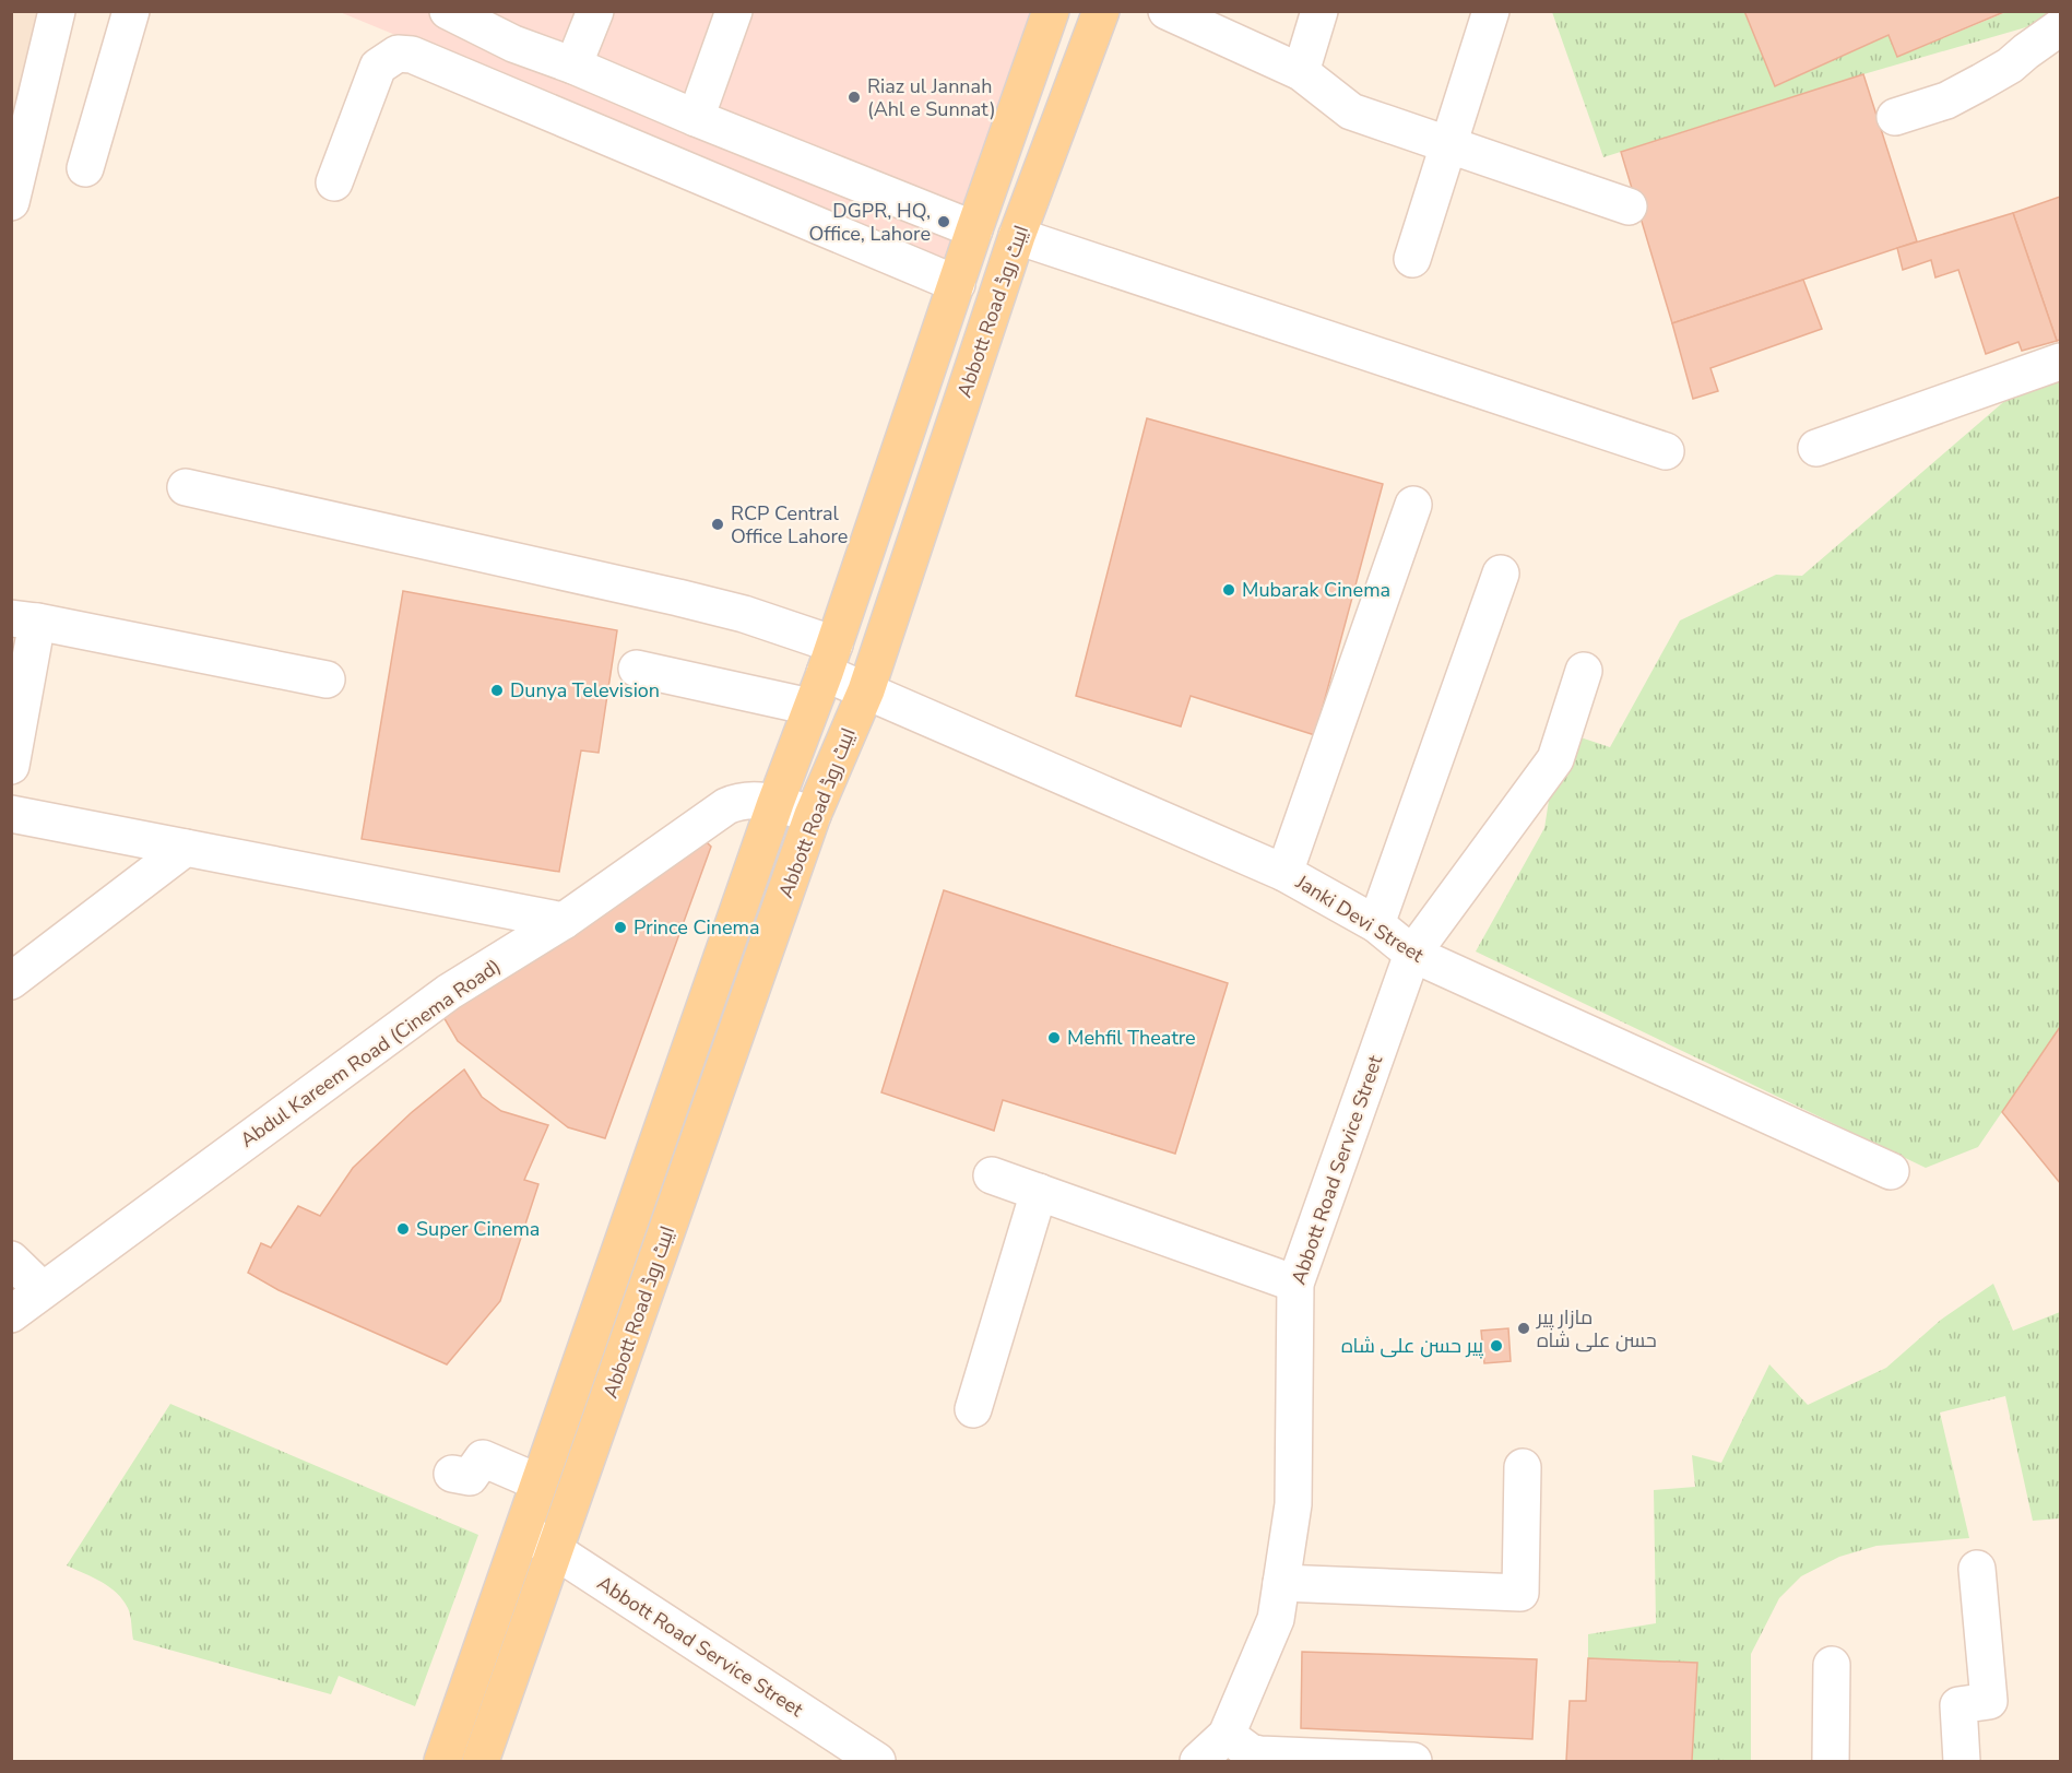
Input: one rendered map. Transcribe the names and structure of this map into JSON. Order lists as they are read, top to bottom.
{
  "streets": {
    "main road": ["Abbott Road ایبٹ روڈ"],
    "street": ["Janki Devi Street", "Abdul Kareem Road (Cinema Road)", "Abbott Road Service Street"]
  },
  "crossings": [
    ["Abbott Road ایبٹ روڈ", "Janki Devi Street"],
    ["Abbott Road ایبٹ روڈ", "Abdul Kareem Road (Cinema Road)"],
    ["Abbott Road ایبٹ روڈ", "Abbott Road Service Street"],
    ["Janki Devi Street", "Abbott Road Service Street"]
  ],
  "places": [
    "Riaz ul Jannah (Ahl e Sunnat)",
    "DGPR, HQ, Office, Lahore",
    "RCP Central Office Lahore",
    "Mubarak Cinema",
    "Dunya Television",
    "Prince Cinema",
    "Mehfil Theatre",
    "Super Cinema",
    "مازار پیر حسن علی شاہ",
    "پیر حسن علی شاہ"
  ]
}
